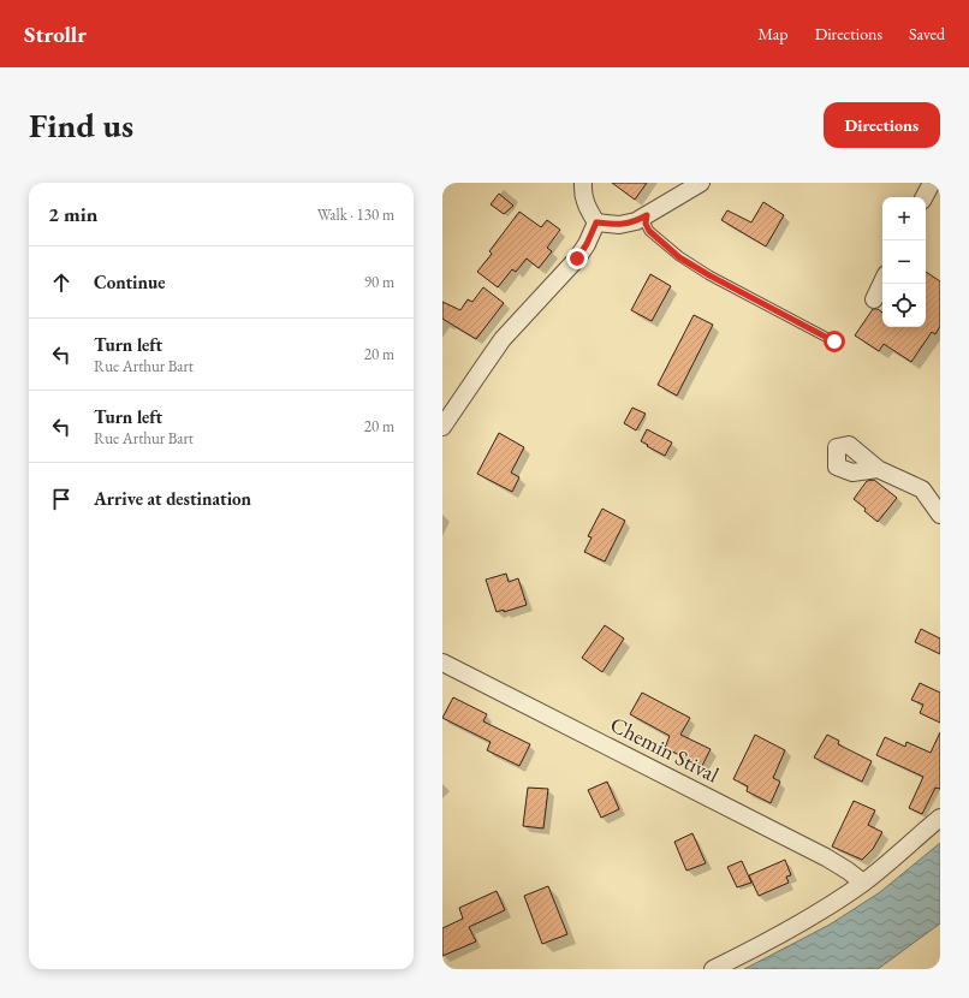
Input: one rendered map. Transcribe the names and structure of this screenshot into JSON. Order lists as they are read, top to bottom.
{
  "streets": {
    "street": ["Chemin Stival"]
  },
  "page": {
    "header": "Strollr",
    "nav": ["Map", "Directions", "Saved"],
    "buttons": "Directions",
    "title": "Find us",
    "heading": ["2 min", "Walk · 130 m"],
    "map_buttons": ["+", "−"],
    "list": [
      ["Continue", "90 m"],
      ["Turn left", "Rue Arthur Bart", "20 m"],
      ["Turn left", "Rue Arthur Bart", "20 m"],
      "Arrive at destination"
    ]
  }
}
